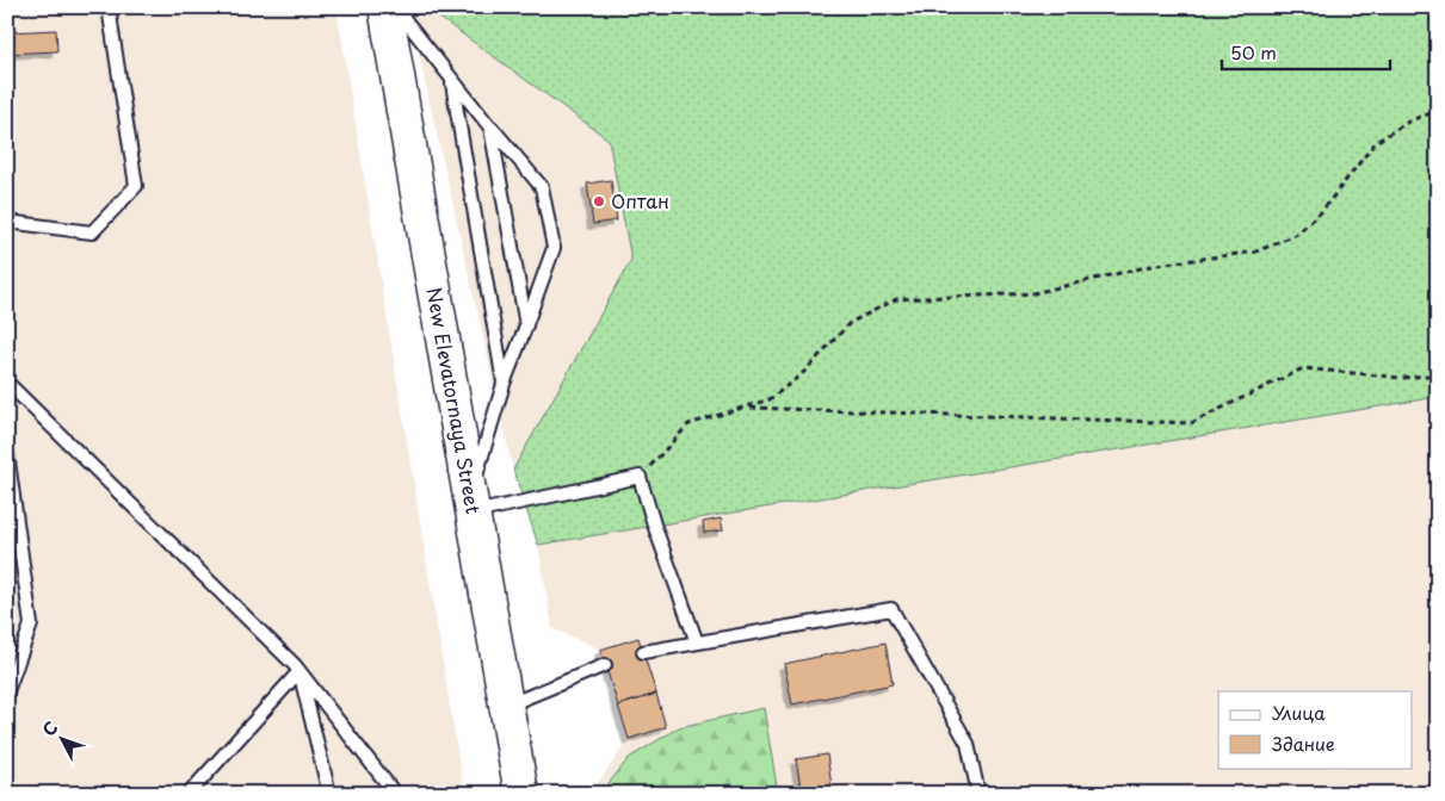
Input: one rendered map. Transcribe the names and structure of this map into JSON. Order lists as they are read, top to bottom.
{
  "streets": {
    "main road": ["New Elevatornaya Street"]
  },
  "places": ["Оптан"],
  "legend": ["Улица", "Здание"],
  "scale_bar": "50 m",
  "north": "top left"
}
